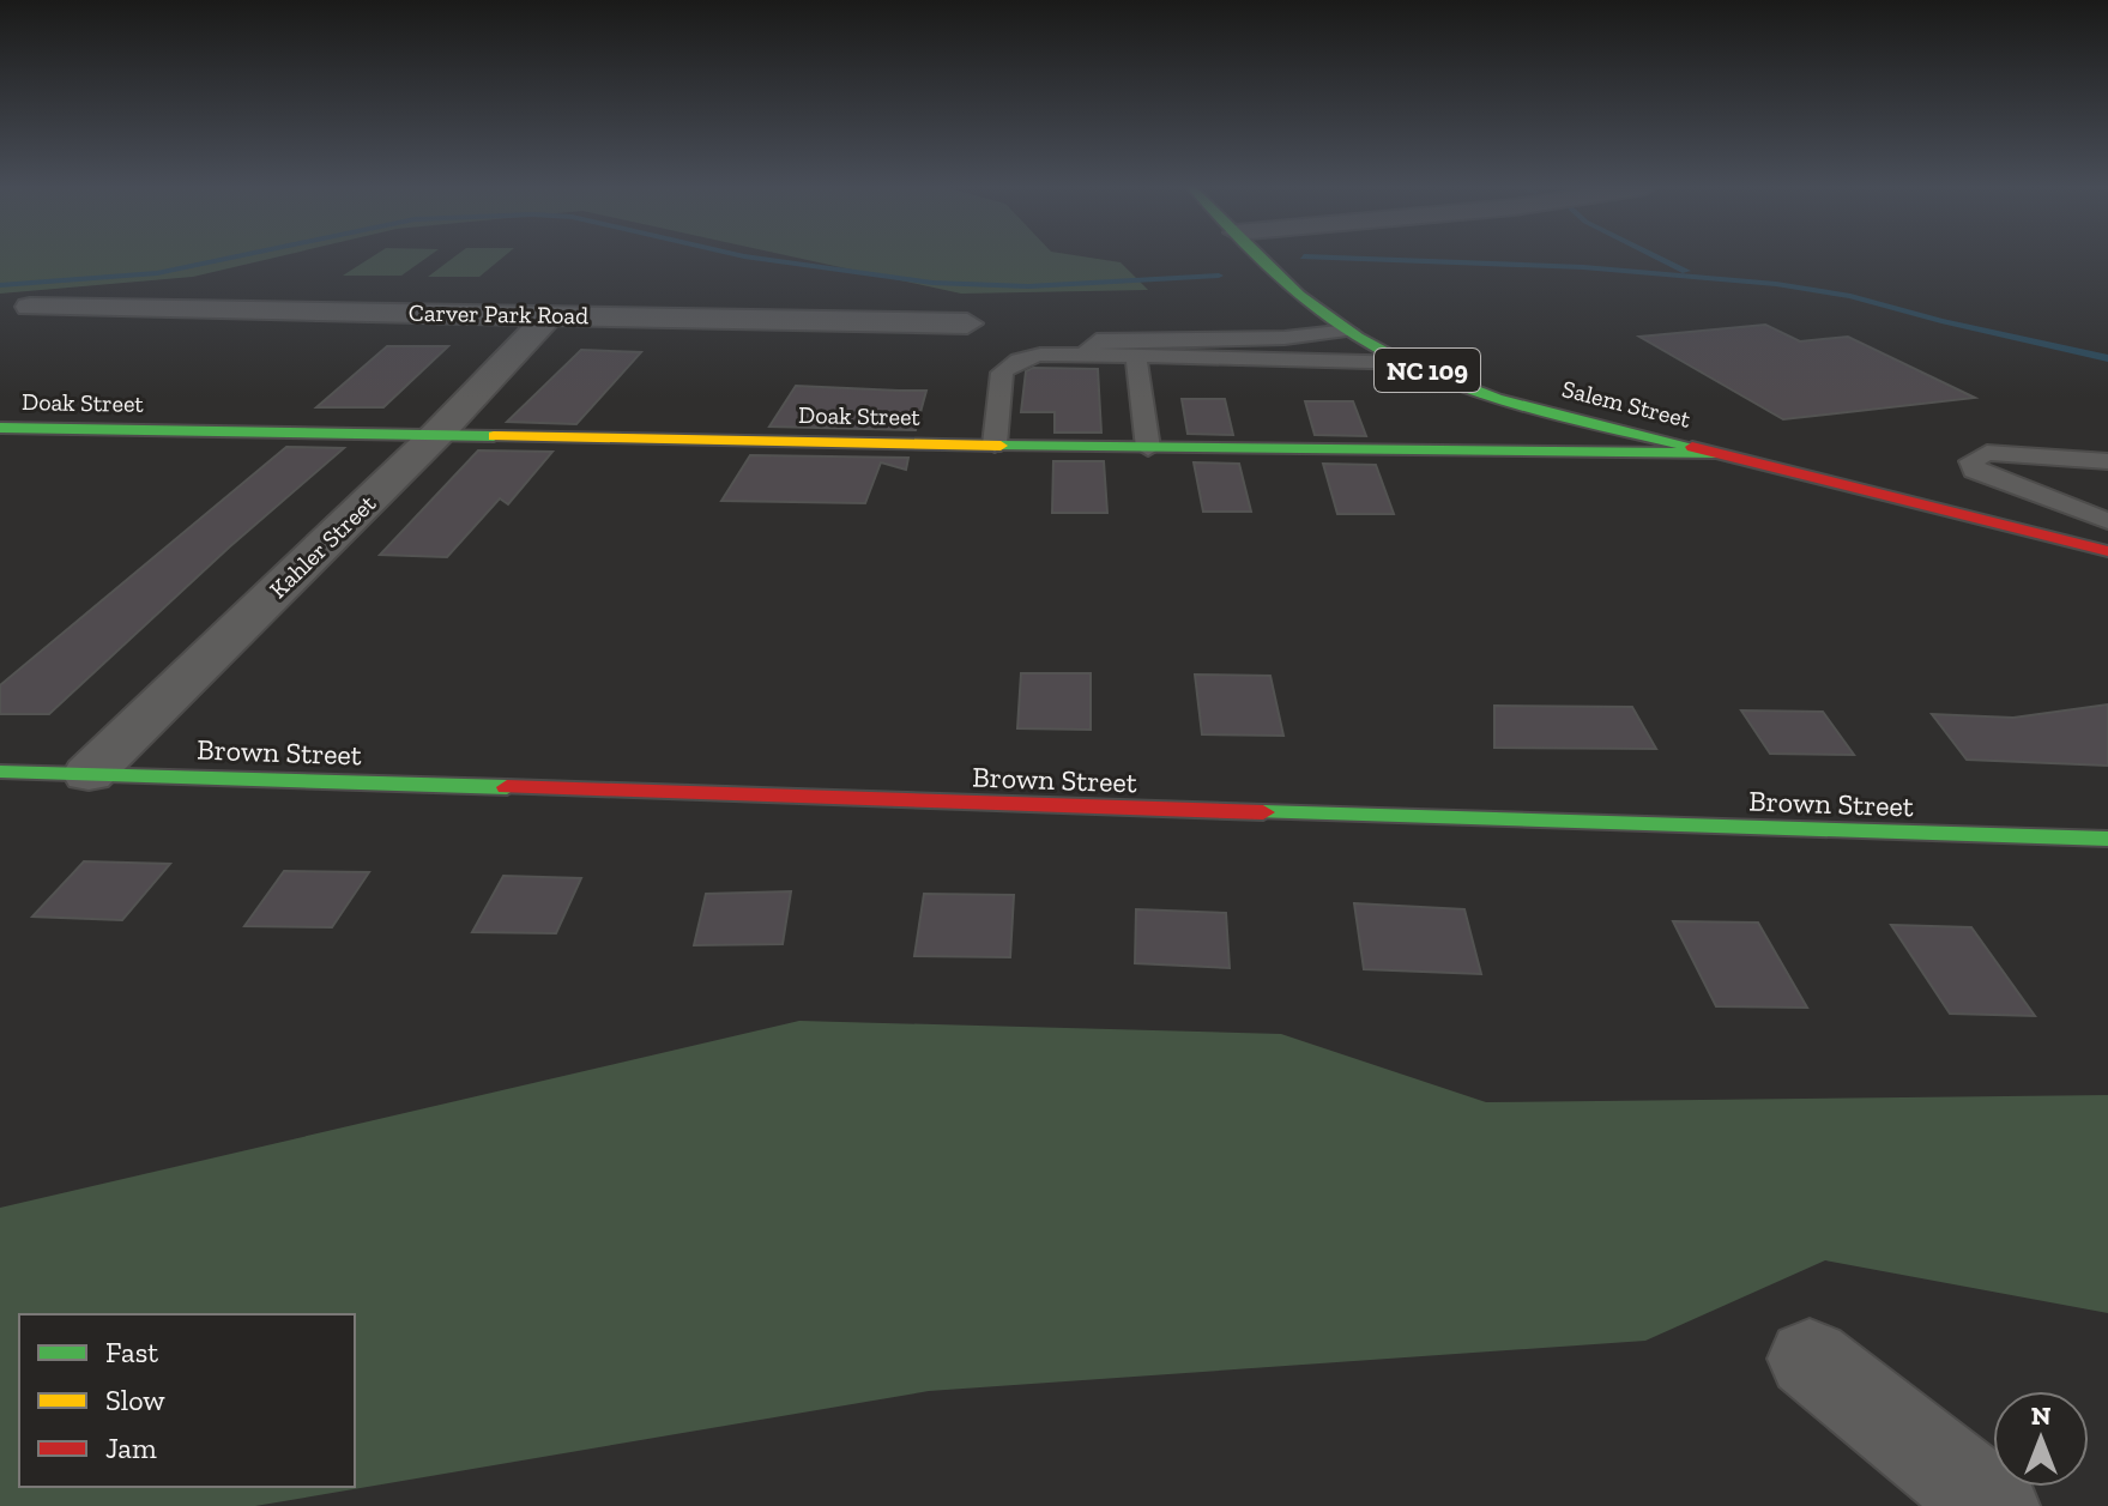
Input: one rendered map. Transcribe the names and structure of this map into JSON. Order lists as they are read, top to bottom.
{
  "streets": {
    "street": [
      "Carver Park Road",
      "NC 109",
      "Doak Street",
      "Salem Street",
      "Kahler Street",
      "Brown Street"
    ]
  },
  "crossings": [
    ["Carver Park Road", "Kahler Street"],
    ["Doak Street", "Salem Street"],
    ["Doak Street", "Kahler Street"],
    ["Kahler Street", "Brown Street"]
  ],
  "legend": ["Fast", "Slow", "Jam"],
  "north": "top"
}
